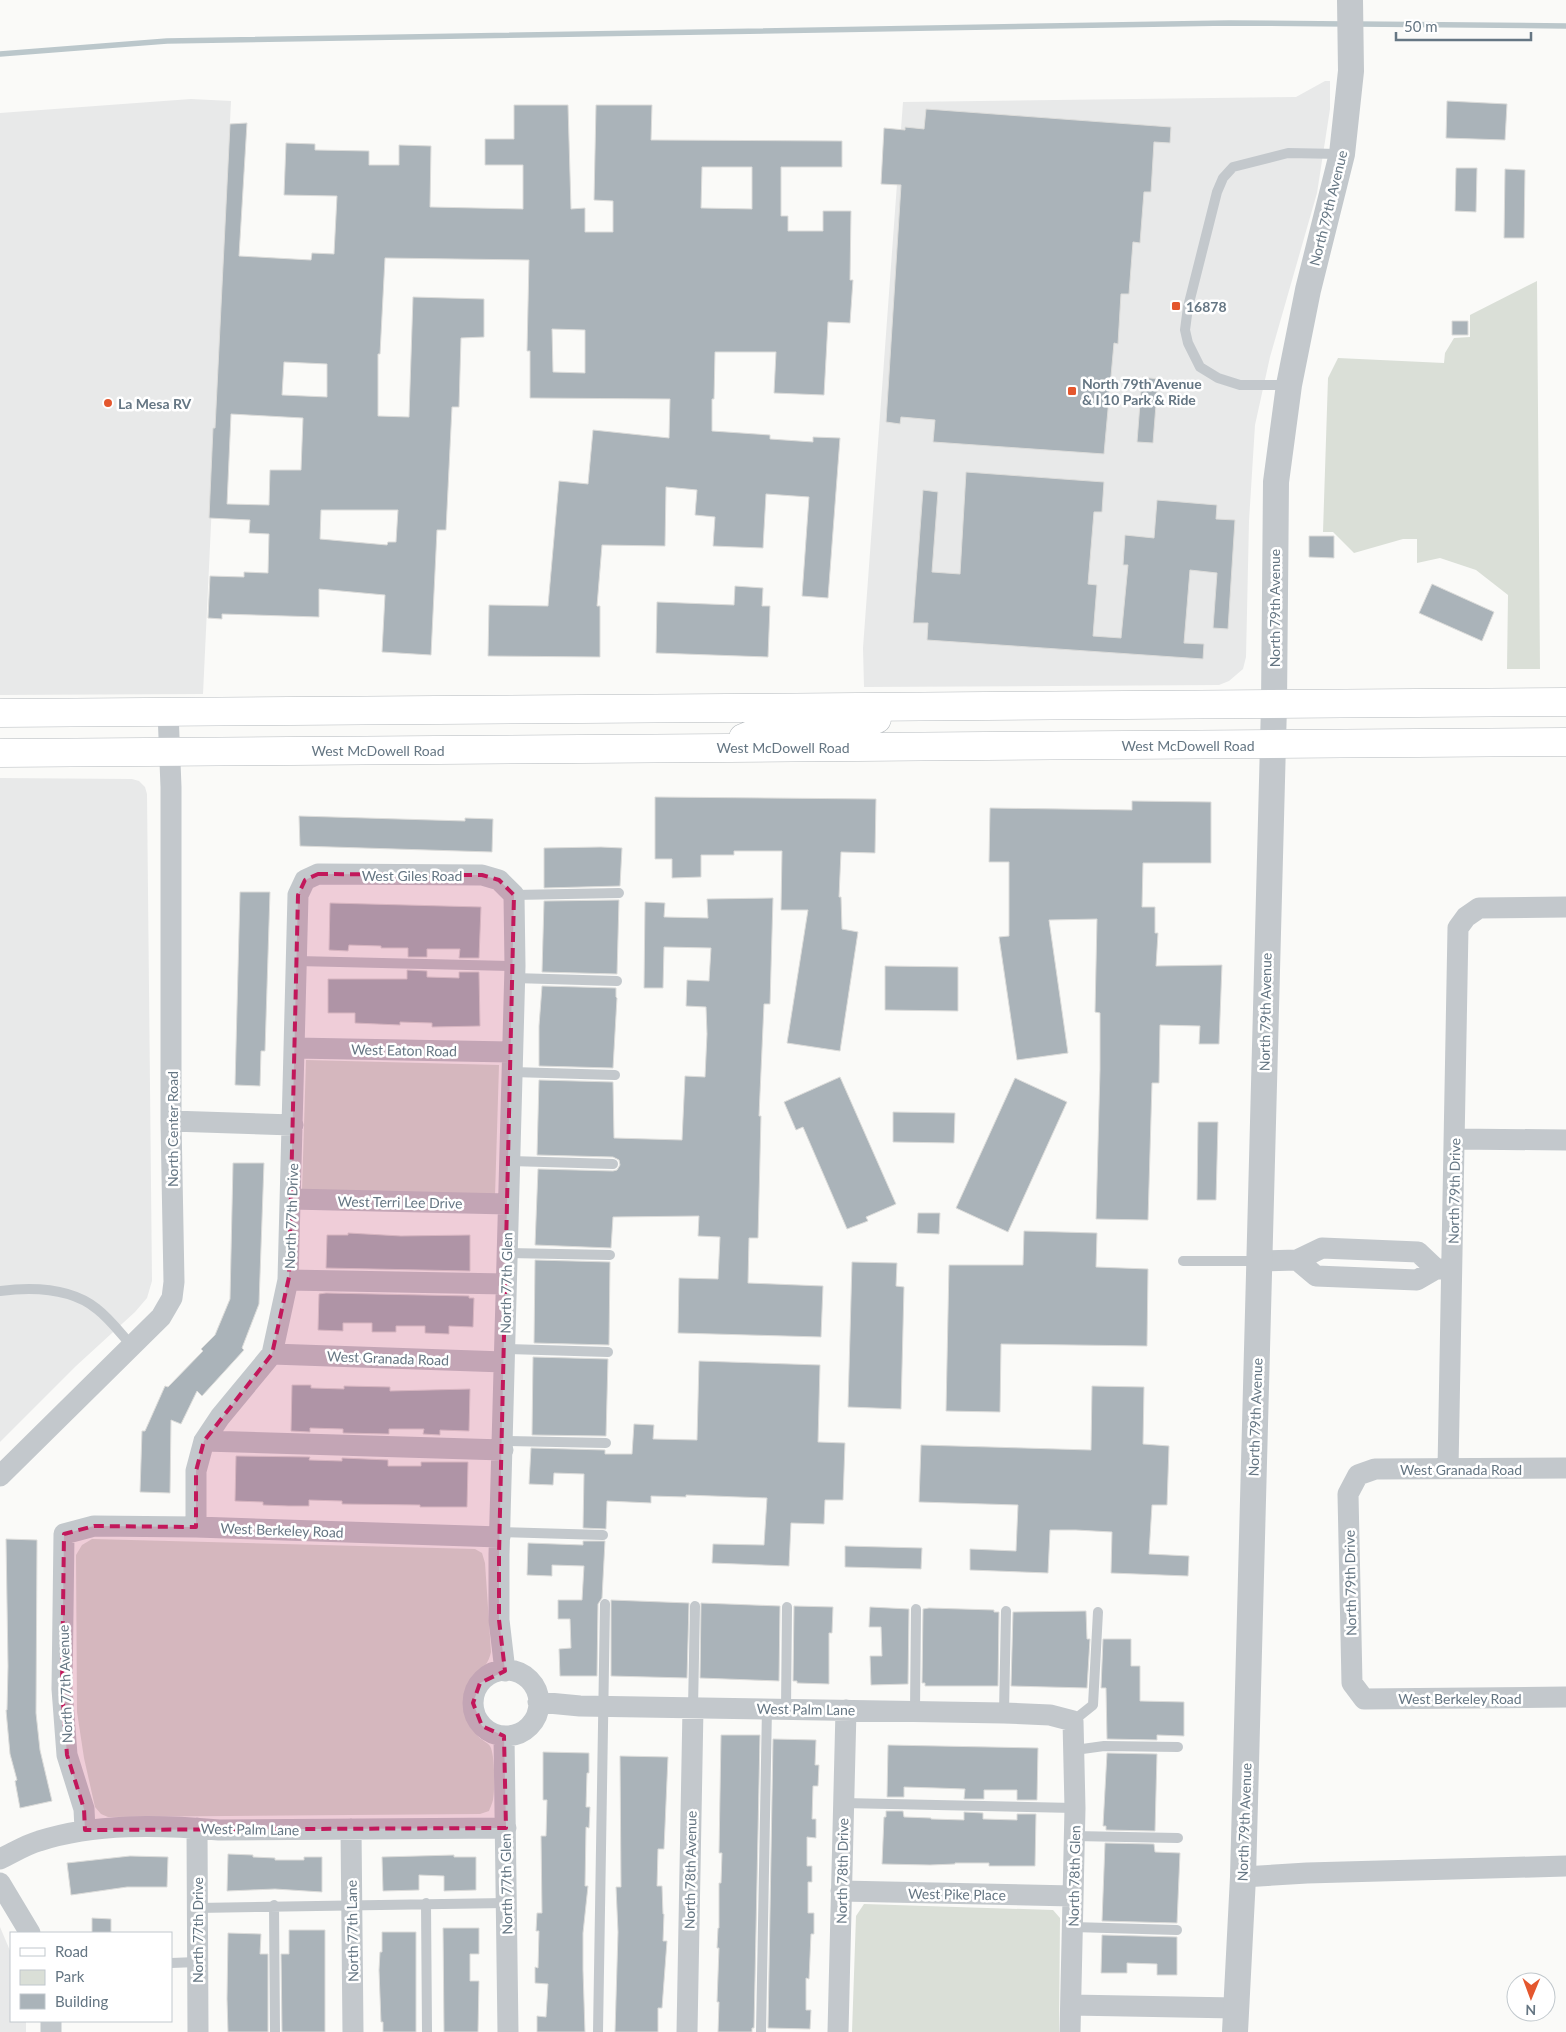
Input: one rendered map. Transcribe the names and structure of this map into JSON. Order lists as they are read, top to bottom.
{
  "streets": {
    "main road": ["West McDowell Road"],
    "street": [
      "North 79th Avenue",
      "West Giles Road",
      "West Eaton Road",
      "North Center Road",
      "North 79th Drive",
      "West Terri Lee Drive",
      "North 77th Drive",
      "North 77th Glen",
      "West Granada Road",
      "West Berkeley Road",
      "North 77th Avenue",
      "West Palm Lane",
      "North 78th Avenue",
      "North 78th Drive",
      "North 78th Glen",
      "West Pike Place",
      "North 77th Lane"
    ]
  },
  "crossings": [
    ["North 79th Avenue", "West McDowell Road"],
    ["West McDowell Road", "North Center Road"],
    ["West Giles Road", "North 77th Drive"],
    ["West Giles Road", "North 77th Glen"],
    ["West Eaton Road", "North 77th Drive"],
    ["West Eaton Road", "North 77th Glen"],
    ["North 79th Drive", "West Granada Road"],
    ["North 79th Drive", "West Berkeley Road"],
    ["West Terri Lee Drive", "North 77th Drive"],
    ["West Terri Lee Drive", "North 77th Glen"],
    ["North 77th Drive", "West Granada Road"],
    ["North 77th Drive", "West Berkeley Road"],
    ["North 77th Drive", "West Palm Lane"],
    ["North 77th Glen", "West Granada Road"],
    ["North 77th Glen", "West Berkeley Road"],
    ["North 77th Glen", "West Palm Lane"],
    ["West Berkeley Road", "North 77th Avenue"],
    ["North 77th Avenue", "West Palm Lane"],
    ["West Palm Lane", "North 78th Avenue"],
    ["West Palm Lane", "North 78th Drive"],
    ["West Palm Lane", "North 78th Glen"],
    ["West Palm Lane", "North 77th Lane"],
    ["North 78th Drive", "West Pike Place"],
    ["North 78th Glen", "West Pike Place"]
  ],
  "places": {
    "transit": ["16878", "North 79th Avenue & I 10 Park & Ride"],
    "other": ["La Mesa RV"]
  },
  "legend": ["Road", "Park", "Building"],
  "scale_bar": "50 m",
  "north": "bottom"
}
